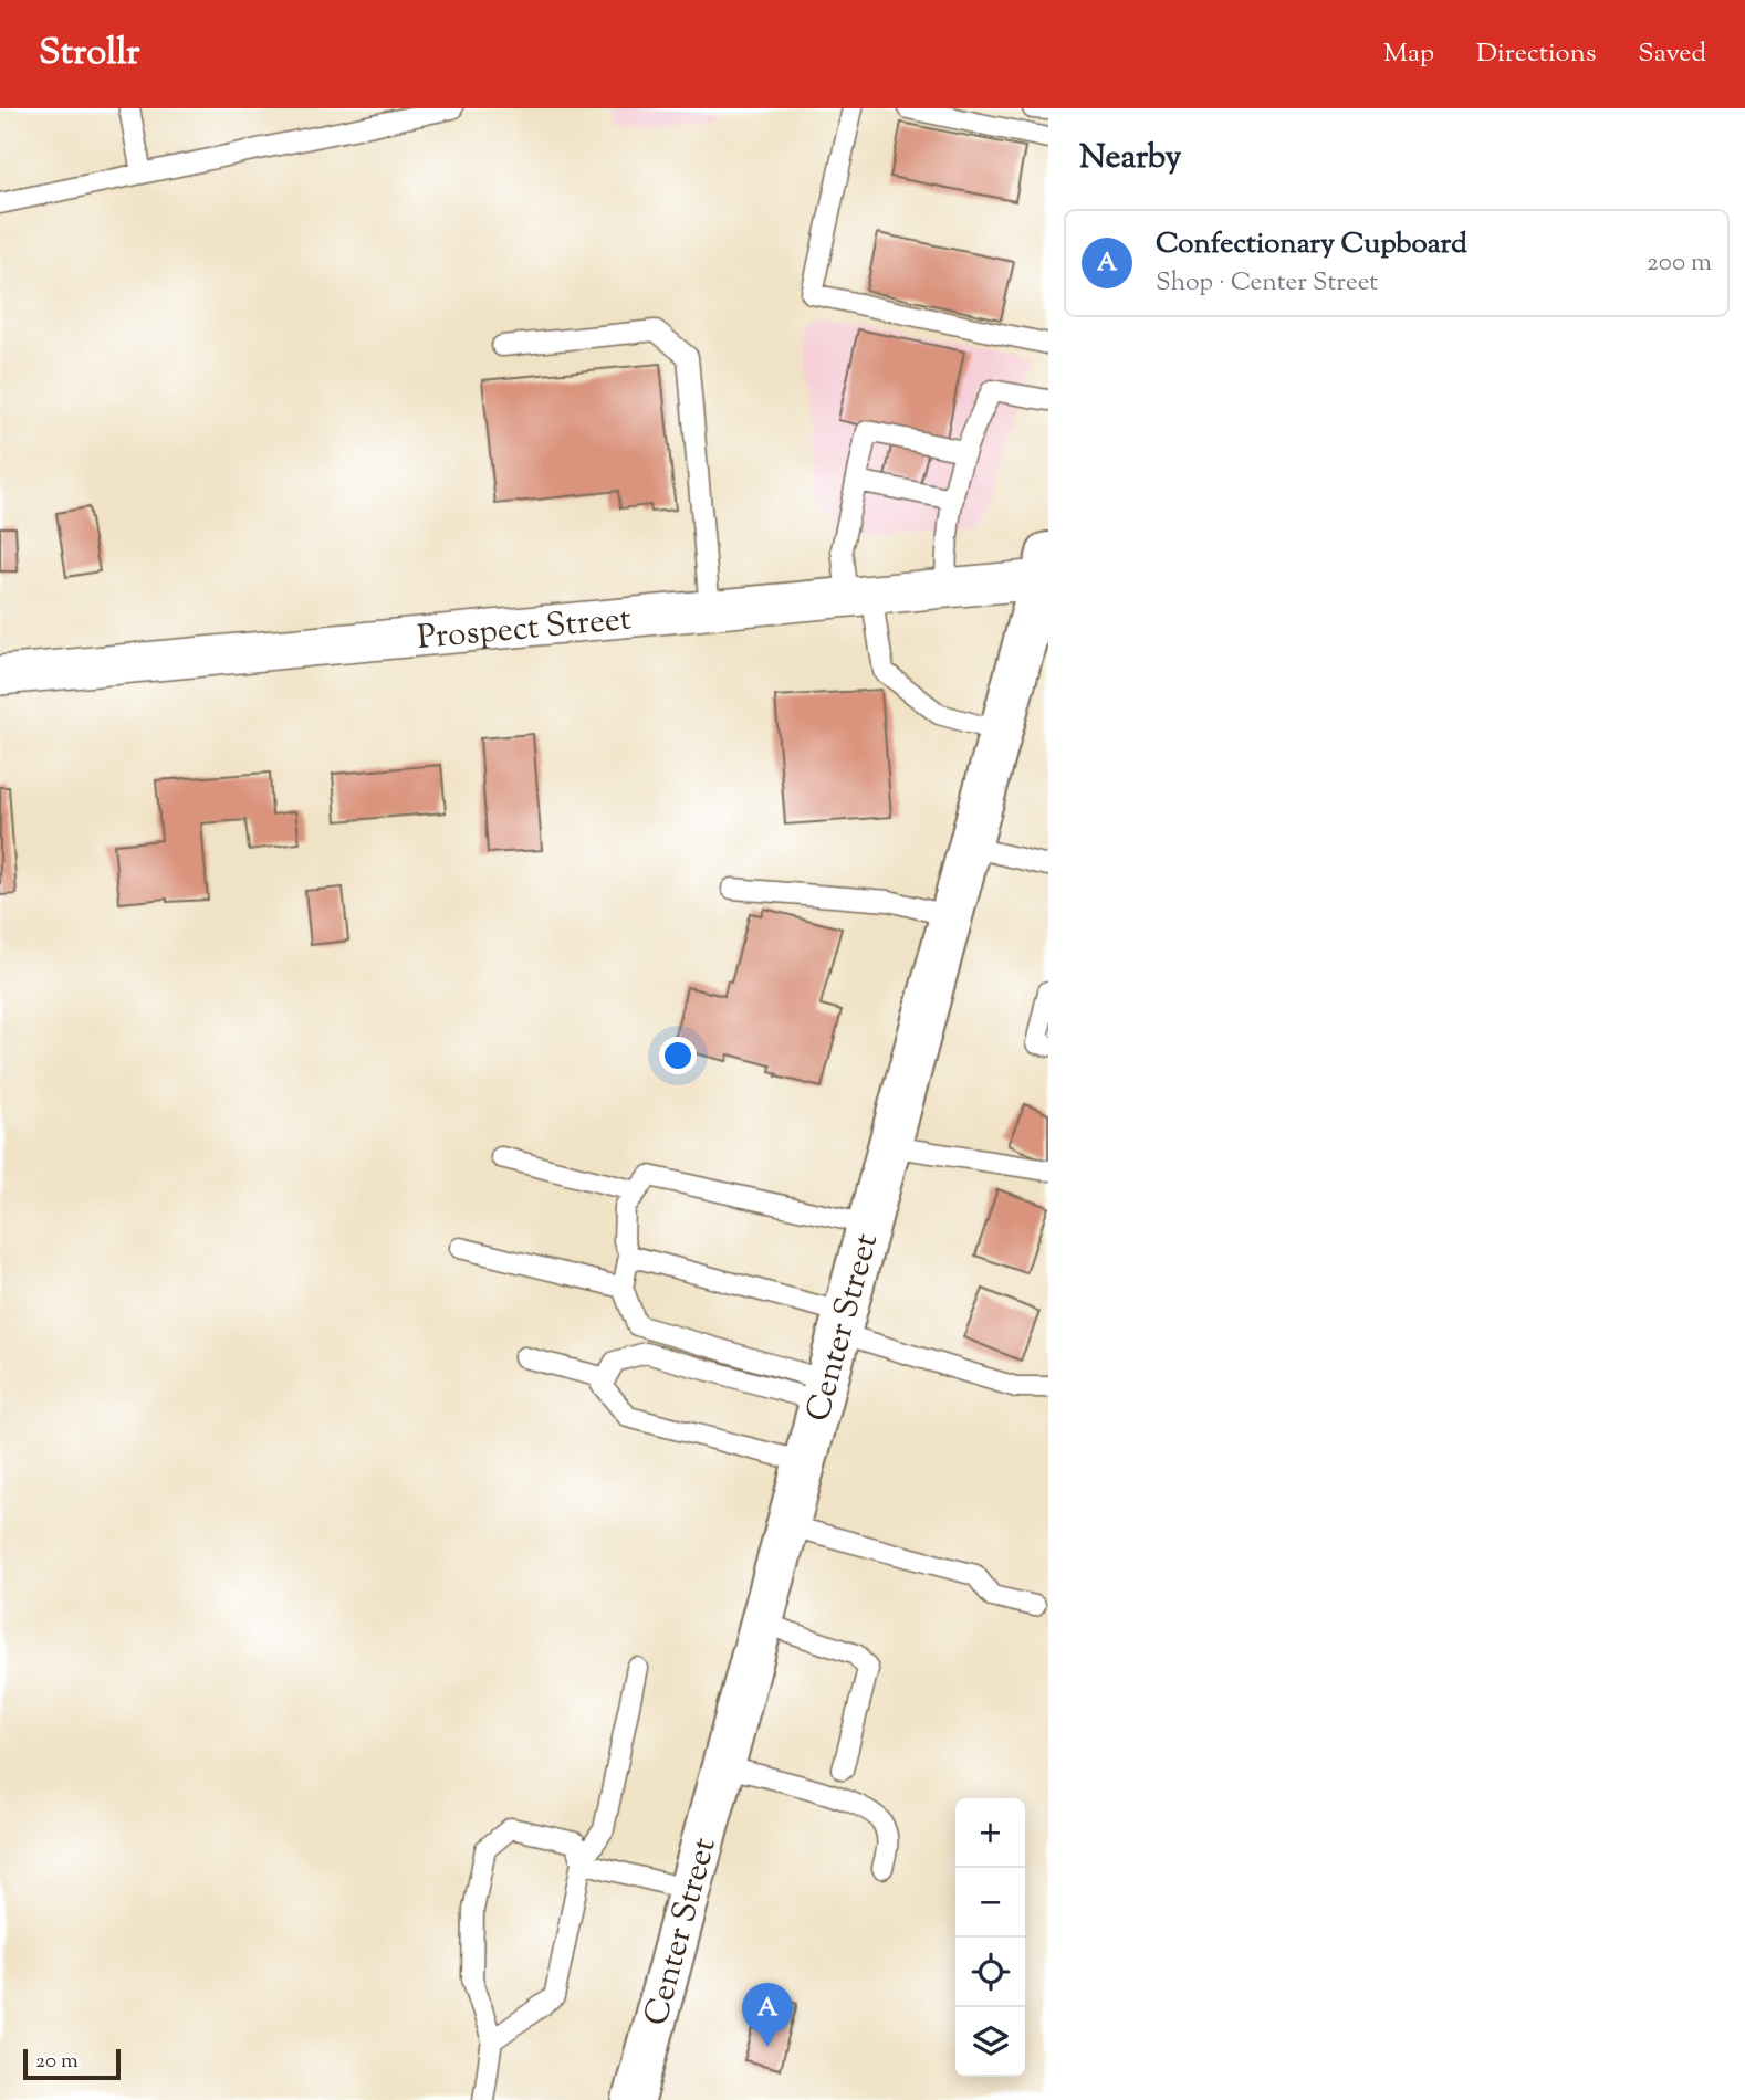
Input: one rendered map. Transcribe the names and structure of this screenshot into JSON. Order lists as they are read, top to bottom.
{
  "streets": {
    "main road": ["Center Street"],
    "street": ["Prospect Street"]
  },
  "crossings": [
    ["Prospect Street", "Center Street"]
  ],
  "scale_bar": "20 m",
  "page": {
    "header": "Strollr",
    "nav": ["Map", "Directions", "Saved"],
    "heading": "Nearby",
    "list": [
      {
        "mark": "A",
        "name": "Confectionary Cupboard",
        "note": "Shop · Center Street",
        "value": "200 m"
      }
    ],
    "map_buttons": ["+", "−"],
    "pins": "A",
    "scale": "20 m"
  }
}
